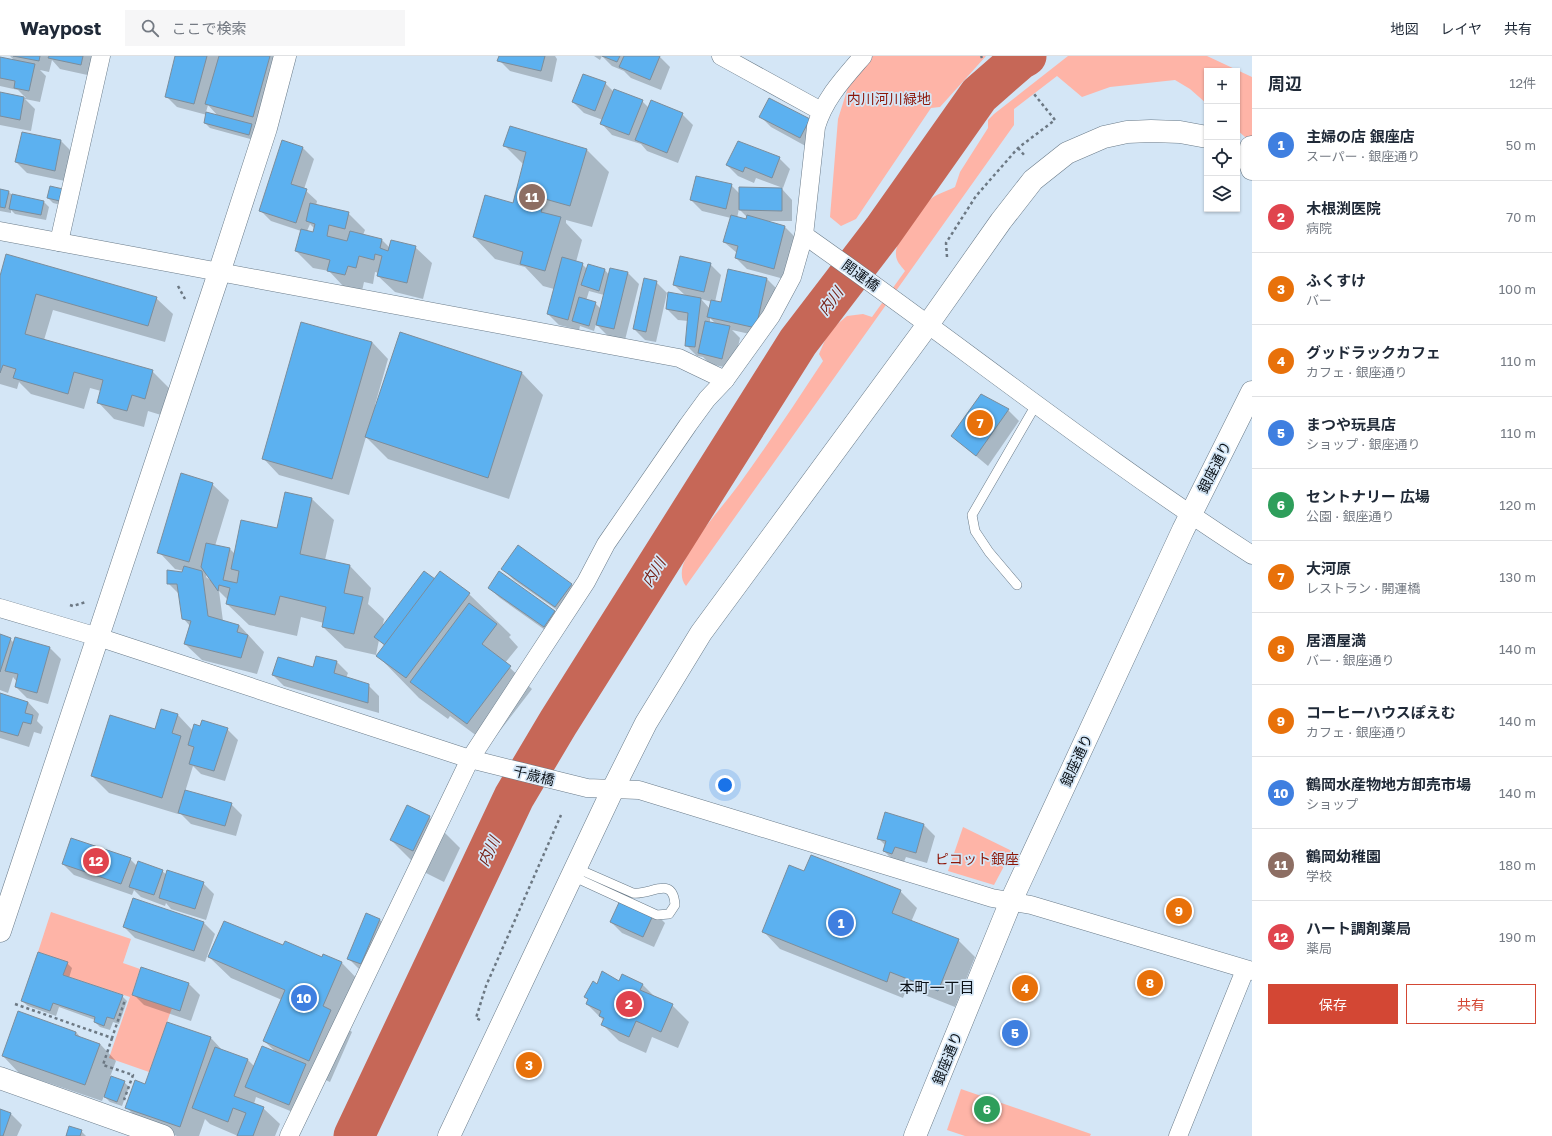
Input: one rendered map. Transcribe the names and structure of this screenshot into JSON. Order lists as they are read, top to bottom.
{
  "streets": {
    "street": ["開運橋", "銀座通り", "千歳橋"]
  },
  "crossings": [
    ["開運橋", "銀座通り"],
    ["銀座通り", "千歳橋"]
  ],
  "districts": ["本町一丁目"],
  "water": ["内川"],
  "parks": ["内川河川緑地", "ピコット銀座"],
  "page": {
    "header": "Waypost",
    "search": "ここで検索",
    "nav": ["地図", "レイヤ", "共有"],
    "heading": ["周辺", "12件"],
    "map_buttons": ["+", "−"],
    "list": [
      {
        "mark": "1",
        "name": "主婦の店 銀座店",
        "note": "スーパー · 銀座通り",
        "value": "50 m"
      },
      {
        "mark": "2",
        "name": "木根渕医院",
        "note": "病院",
        "value": "70 m"
      },
      {
        "mark": "3",
        "name": "ふくすけ",
        "note": "バー",
        "value": "100 m"
      },
      {
        "mark": "4",
        "name": "グッドラックカフェ",
        "note": "カフェ · 銀座通り",
        "value": "110 m"
      },
      {
        "mark": "5",
        "name": "まつや玩具店",
        "note": "ショップ · 銀座通り",
        "value": "110 m"
      },
      {
        "mark": "6",
        "name": "セントナリー 広場",
        "note": "公園 · 銀座通り",
        "value": "120 m"
      },
      {
        "mark": "7",
        "name": "大河原",
        "note": "レストラン · 開運橋",
        "value": "130 m"
      },
      {
        "mark": "8",
        "name": "居酒屋満",
        "note": "バー · 銀座通り",
        "value": "140 m"
      },
      {
        "mark": "9",
        "name": "コーヒーハウスぽえむ",
        "note": "カフェ · 銀座通り",
        "value": "140 m"
      },
      {
        "mark": "10",
        "name": "鶴岡水産物地方卸売市場",
        "note": "ショップ",
        "value": "140 m"
      },
      {
        "mark": "11",
        "name": "鶴岡幼稚園",
        "note": "学校",
        "value": "180 m"
      },
      {
        "mark": "12",
        "name": "ハート調剤薬局",
        "note": "薬局",
        "value": "190 m"
      }
    ],
    "pins": [
      "11",
      "7",
      "12",
      "9",
      "1",
      "8",
      "4",
      "10",
      "2",
      "5",
      "3",
      "6"
    ],
    "buttons": ["保存", "共有"]
  }
}
